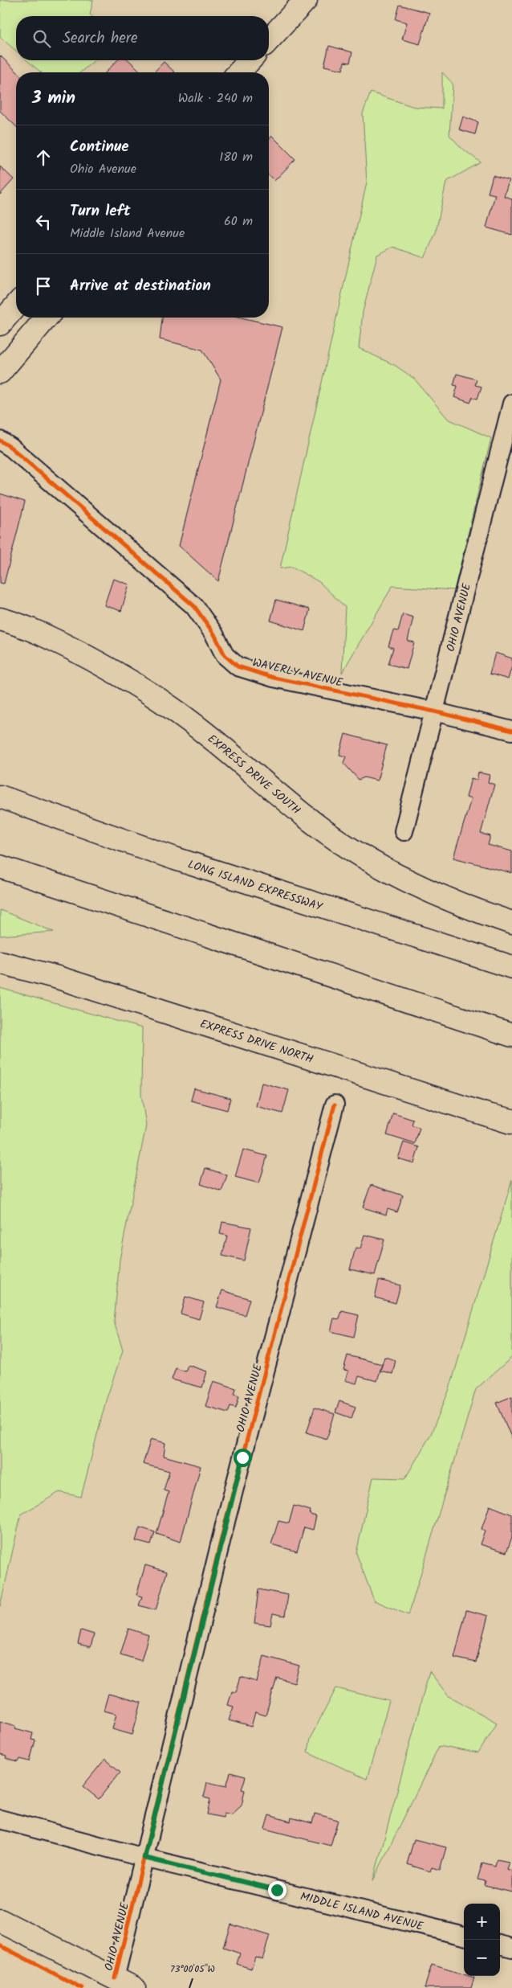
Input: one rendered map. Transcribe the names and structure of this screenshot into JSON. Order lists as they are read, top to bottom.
{
  "streets": {
    "main road": ["EXPRESS DRIVE SOUTH", "LONG ISLAND EXPRESSWAY", "EXPRESS DRIVE NORTH"],
    "street": ["OHIO AVENUE", "WAVERLY AVENUE", "MIDDLE ISLAND AVENUE"]
  },
  "crossings": [
    ["OHIO AVENUE", "WAVERLY AVENUE"],
    ["OHIO AVENUE", "MIDDLE ISLAND AVENUE"]
  ],
  "page": {
    "search": "Search here",
    "heading": ["3 min", "Walk · 240 m"],
    "list": [
      ["Continue", "Ohio Avenue", "180 m"],
      ["Turn left", "Middle Island Avenue", "60 m"],
      "Arrive at destination"
    ],
    "map_buttons": ["+", "−"]
  },
  "coordinates": ["73°00'05\"W"]
}
